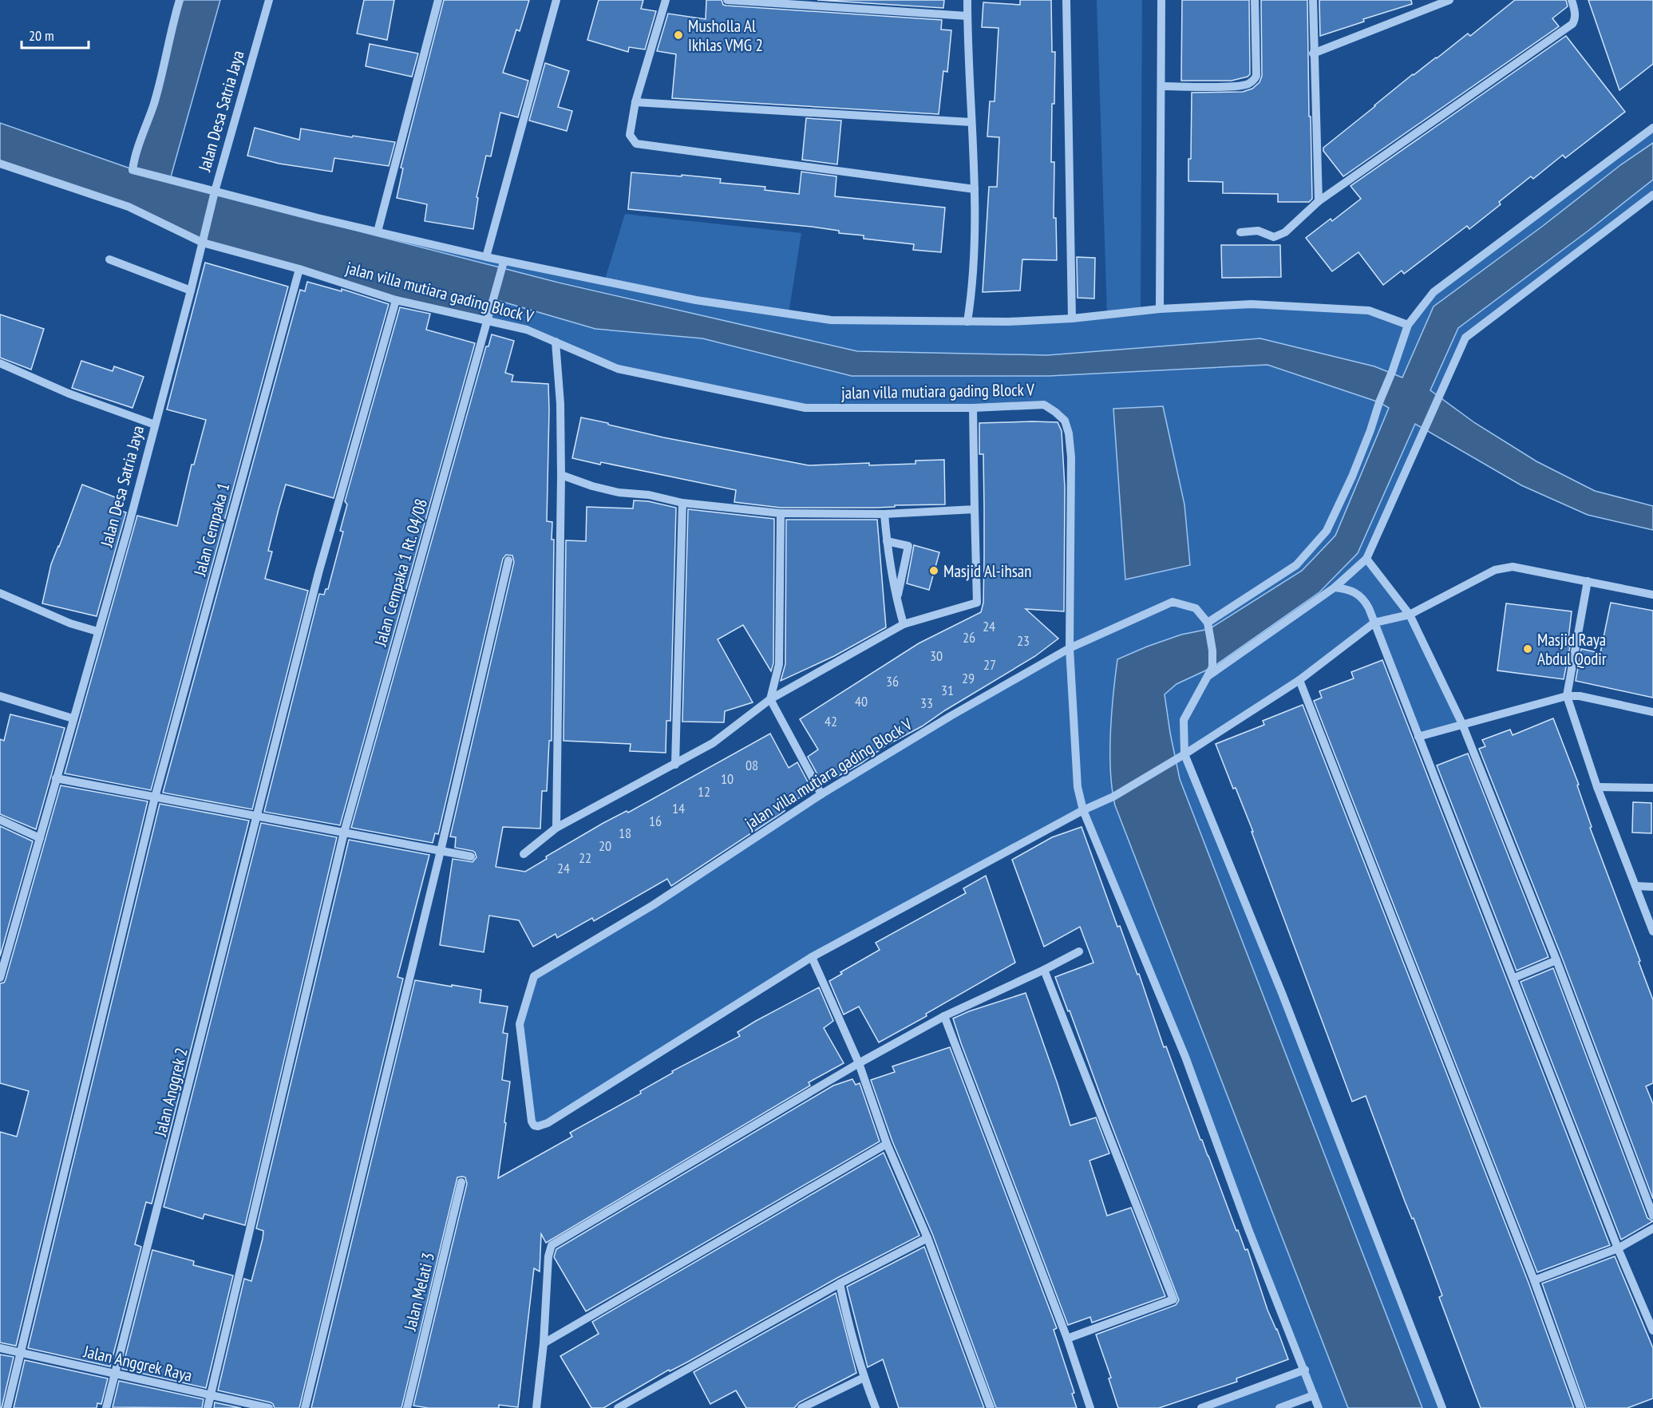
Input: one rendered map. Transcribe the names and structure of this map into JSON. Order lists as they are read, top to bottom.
{
  "streets": {
    "street": [
      "Jalan Desa Satria Jaya",
      "jalan villa mutiara gading Block V",
      "Jalan Cempaka 1",
      "Jalan Cempaka 1 Rt. 04/08",
      "Jalan Anggrek 2",
      "Jalan Melati 3",
      "Jalan Anggrek Raya"
    ]
  },
  "crossings": [
    ["Jalan Desa Satria Jaya", "jalan villa mutiara gading Block V"],
    ["jalan villa mutiara gading Block V", "Jalan Cempaka 1"],
    ["jalan villa mutiara gading Block V", "Jalan Cempaka 1 Rt. 04/08"],
    ["jalan villa mutiara gading Block V", "Jalan Anggrek 2"],
    ["Jalan Cempaka 1", "Jalan Anggrek Raya"],
    ["Jalan Cempaka 1 Rt. 04/08", "Jalan Anggrek Raya"],
    ["Jalan Anggrek 2", "Jalan Anggrek Raya"]
  ],
  "places": ["Musholla Al Ikhlas VMG 2", "Masjid Al-ihsan", "Masjid Raya Abdul Qodir"],
  "house_numbers": [
    "24",
    "26",
    "23",
    "30",
    "27",
    "29",
    "36",
    "31",
    "40",
    "33",
    "42",
    "08",
    "10",
    "12",
    "14",
    "16",
    "18",
    "20",
    "22",
    "24"
  ],
  "scale_bar": "20 m"
}
